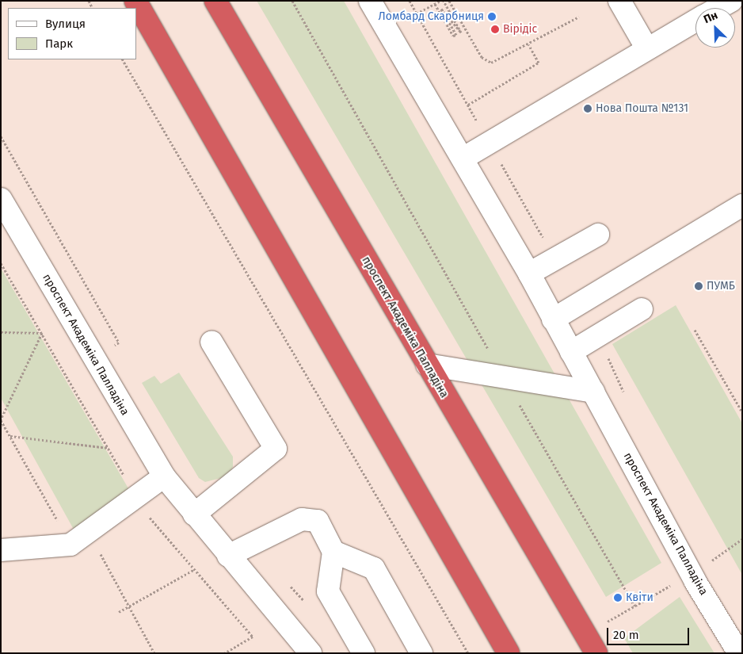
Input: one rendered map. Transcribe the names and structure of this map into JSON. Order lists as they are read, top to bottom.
{
  "streets": {
    "highway": ["проспект Академіка Палладіна"]
  },
  "places": [
    "Ломбард Скарбниця",
    "Вірідіс",
    "Нова Пошта №131",
    "ПУМБ",
    "Квіти"
  ],
  "legend": ["Вулиця", "Парк"],
  "scale_bar": "20 m",
  "north": "top left"
}
